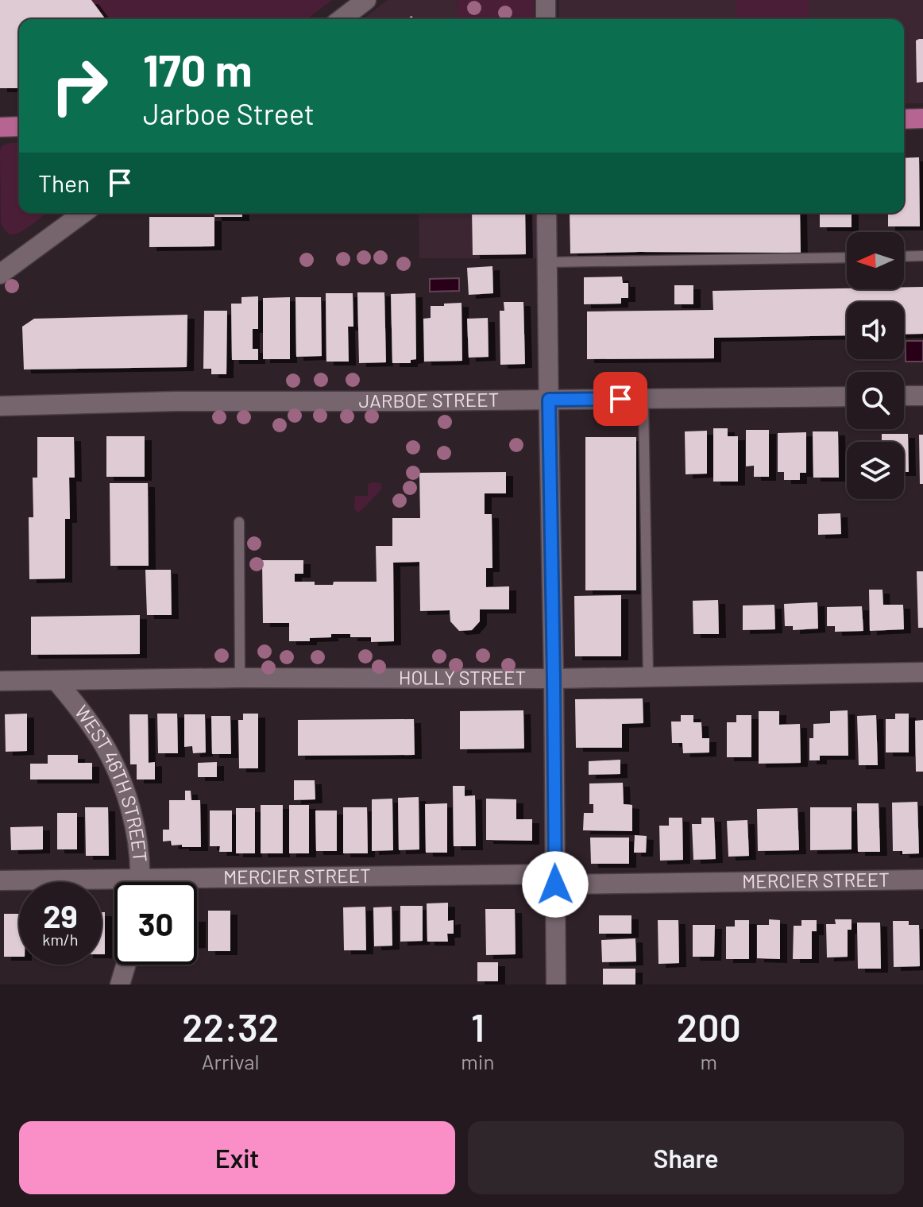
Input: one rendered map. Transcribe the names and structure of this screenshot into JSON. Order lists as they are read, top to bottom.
{
  "streets": {
    "street": [
      "JARBOE STREET",
      "HOLLY STREET",
      "WEST 46TH STREET",
      "MERCIER STREET"
    ]
  },
  "crossings": [
    ["HOLLY STREET", "WEST 46TH STREET"]
  ],
  "north": "left",
  "page": {
    "turn": ["170 m", "Jarboe Street"],
    "then": "Then",
    "speed": "29 km/h",
    "limit": "30",
    "eta": [
      "22:32",
      "Arrival",
      "1",
      "min",
      "200",
      "m"
    ],
    "buttons": ["Exit", "Share"]
  }
}
